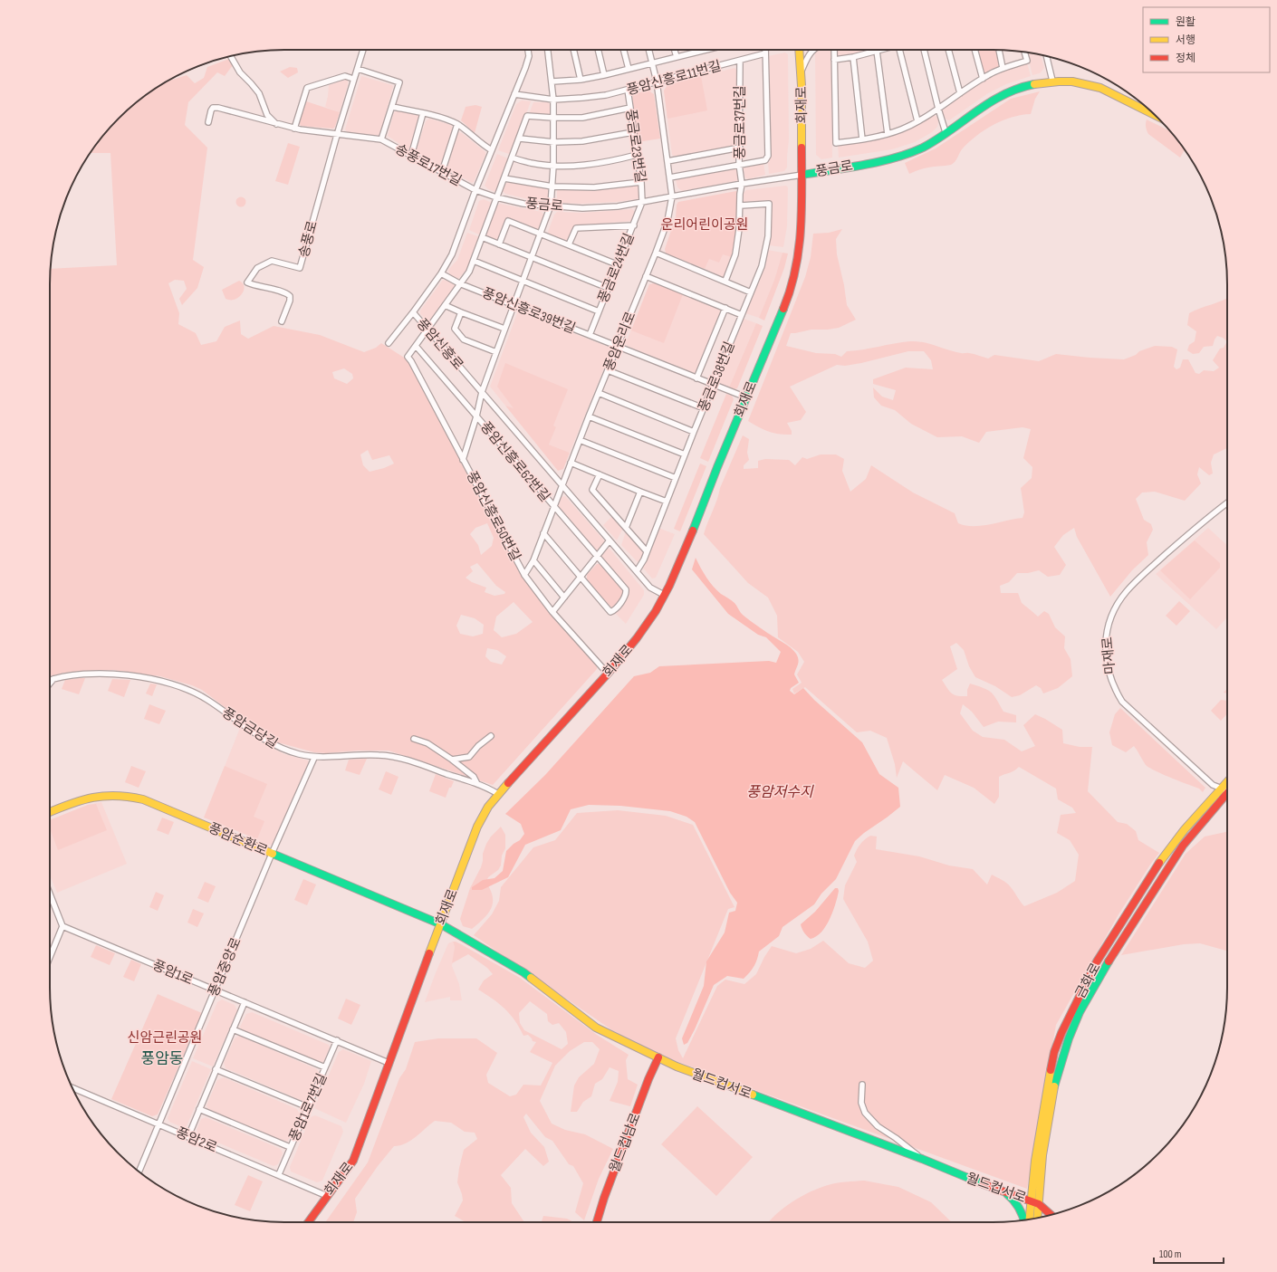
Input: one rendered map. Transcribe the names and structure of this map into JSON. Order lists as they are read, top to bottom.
{
  "streets": {
    "main road": [
      "회재로",
      "풍금로",
      "풍암순환로",
      "금화로",
      "월드컵서로",
      "월드컵남로"
    ],
    "street": [
      "풍암신흥로11번길",
      "풍금로37번길",
      "풍금로23번길",
      "송풍로17번길",
      "송풍로",
      "풍금로24번길",
      "풍암신흥로39번길",
      "풍암운리로",
      "풍암신흥로",
      "풍금로38번길",
      "풍암신흥로62번길",
      "풍암신흥로50번길",
      "마재로",
      "풍암금당길",
      "풍암중앙로",
      "풍암1로",
      "풍암1로7번길",
      "풍암2로"
    ]
  },
  "crossings": [
    ["풍암신흥로11번길", "풍금로37번길"],
    ["풍암신흥로11번길", "풍금로23번길"],
    ["풍암신흥로11번길", "풍암운리로"],
    ["풍암신흥로11번길", "풍암신흥로"],
    ["풍암신흥로11번길", "풍암신흥로62번길"],
    ["회재로", "풍금로"],
    ["회재로", "풍암신흥로39번길"],
    ["회재로", "풍암신흥로"],
    ["회재로", "풍암신흥로50번길"],
    ["회재로", "풍암금당길"],
    ["회재로", "풍암1로"],
    ["회재로", "월드컵서로"],
    ["회재로", "풍암2로"],
    ["풍금로37번길", "풍금로"],
    ["풍금로23번길", "풍금로"],
    ["풍금로23번길", "풍금로24번길"],
    ["송풍로17번길", "풍금로"],
    ["송풍로17번길", "송풍로"],
    ["송풍로17번길", "풍암신흥로"],
    ["풍금로", "풍금로24번길"],
    ["풍금로", "풍암운리로"],
    ["풍금로", "풍암신흥로"],
    ["풍금로", "풍암신흥로62번길"],
    ["풍금로", "풍암신흥로50번길"],
    ["풍금로24번길", "풍암신흥로39번길"],
    ["풍암신흥로39번길", "풍암운리로"],
    ["풍암신흥로39번길", "풍암신흥로"],
    ["풍암신흥로39번길", "풍금로38번길"],
    ["풍암신흥로39번길", "풍암신흥로62번길"],
    ["풍암신흥로39번길", "풍암신흥로50번길"],
    ["풍암운리로", "풍암신흥로"],
    ["풍암운리로", "풍암신흥로62번길"],
    ["풍암운리로", "풍암신흥로50번길"],
    ["풍암신흥로", "풍금로38번길"],
    ["풍암신흥로", "풍암신흥로62번길"],
    ["풍암신흥로", "풍암신흥로50번길"],
    ["풍암신흥로62번길", "풍암신흥로50번길"],
    ["마재로", "금화로"],
    ["풍암금당길", "풍암중앙로"],
    ["풍암순환로", "풍암중앙로"],
    ["풍암순환로", "월드컵서로"],
    ["풍암중앙로", "풍암1로"],
    ["풍암중앙로", "풍암2로"],
    ["풍암1로", "풍암1로7번길"],
    ["금화로", "월드컵서로"],
    ["월드컵서로", "월드컵남로"],
    ["풍암1로7번길", "풍암2로"]
  ],
  "districts": ["풍암동"],
  "water": ["풍암저수지"],
  "parks": ["운리어린이공원", "신암근린공원"],
  "legend": ["원활", "서행", "정체"],
  "scale_bar": "100 m"
}
